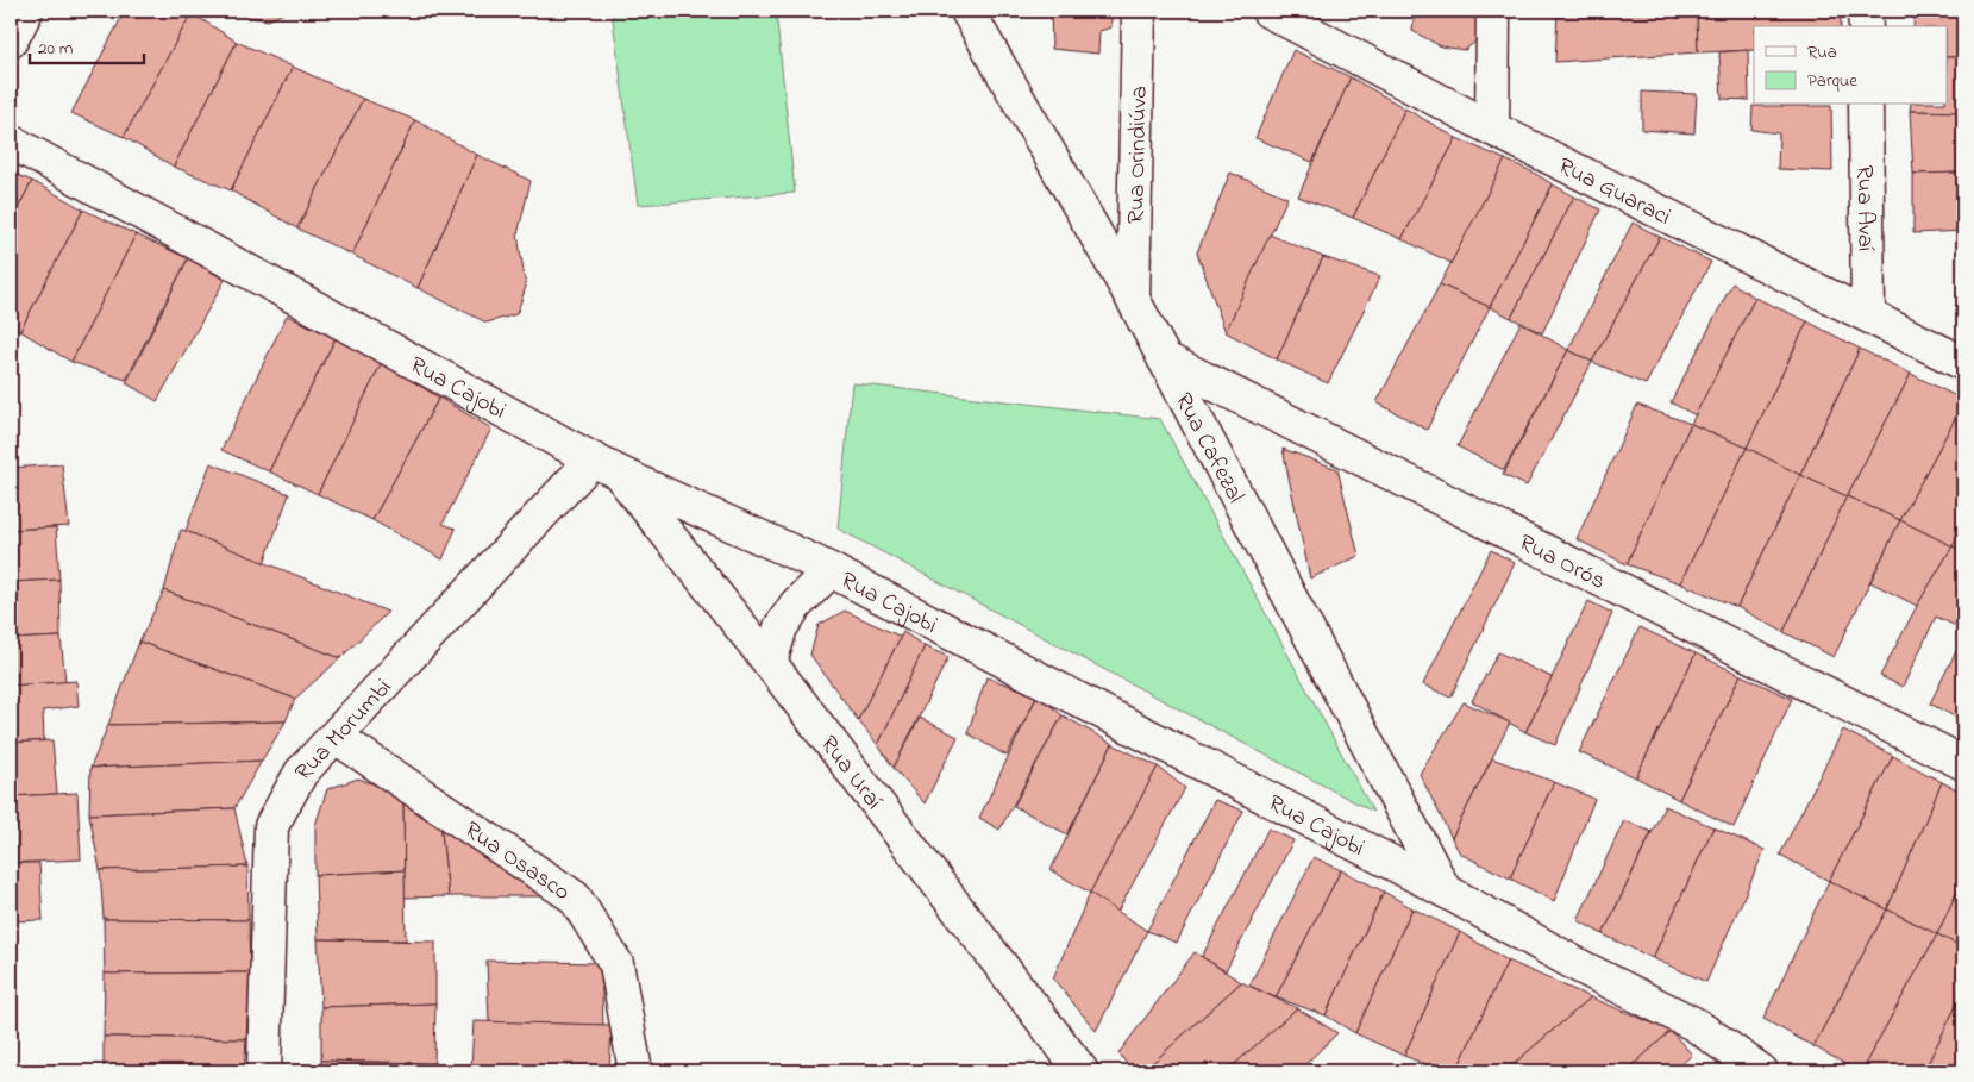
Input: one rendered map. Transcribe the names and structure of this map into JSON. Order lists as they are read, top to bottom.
{
  "streets": {
    "street": [
      "Rua Orindiúva",
      "Rua Guaraci",
      "Rua Avaí",
      "Rua Cajobi",
      "Rua Cafezal",
      "Rua Orós",
      "Rua Morumbi",
      "Rua Uraí",
      "Rua Osasco"
    ]
  },
  "crossings": [
    ["Rua Orindiúva", "Rua Cafezal"],
    ["Rua Guaraci", "Rua Avaí"],
    ["Rua Cajobi", "Rua Cafezal"],
    ["Rua Cajobi", "Rua Morumbi"],
    ["Rua Cajobi", "Rua Uraí"],
    ["Rua Cafezal", "Rua Orós"],
    ["Rua Morumbi", "Rua Uraí"],
    ["Rua Morumbi", "Rua Osasco"]
  ],
  "legend": ["Rua", "Parque"],
  "scale_bar": "20 m"
}
